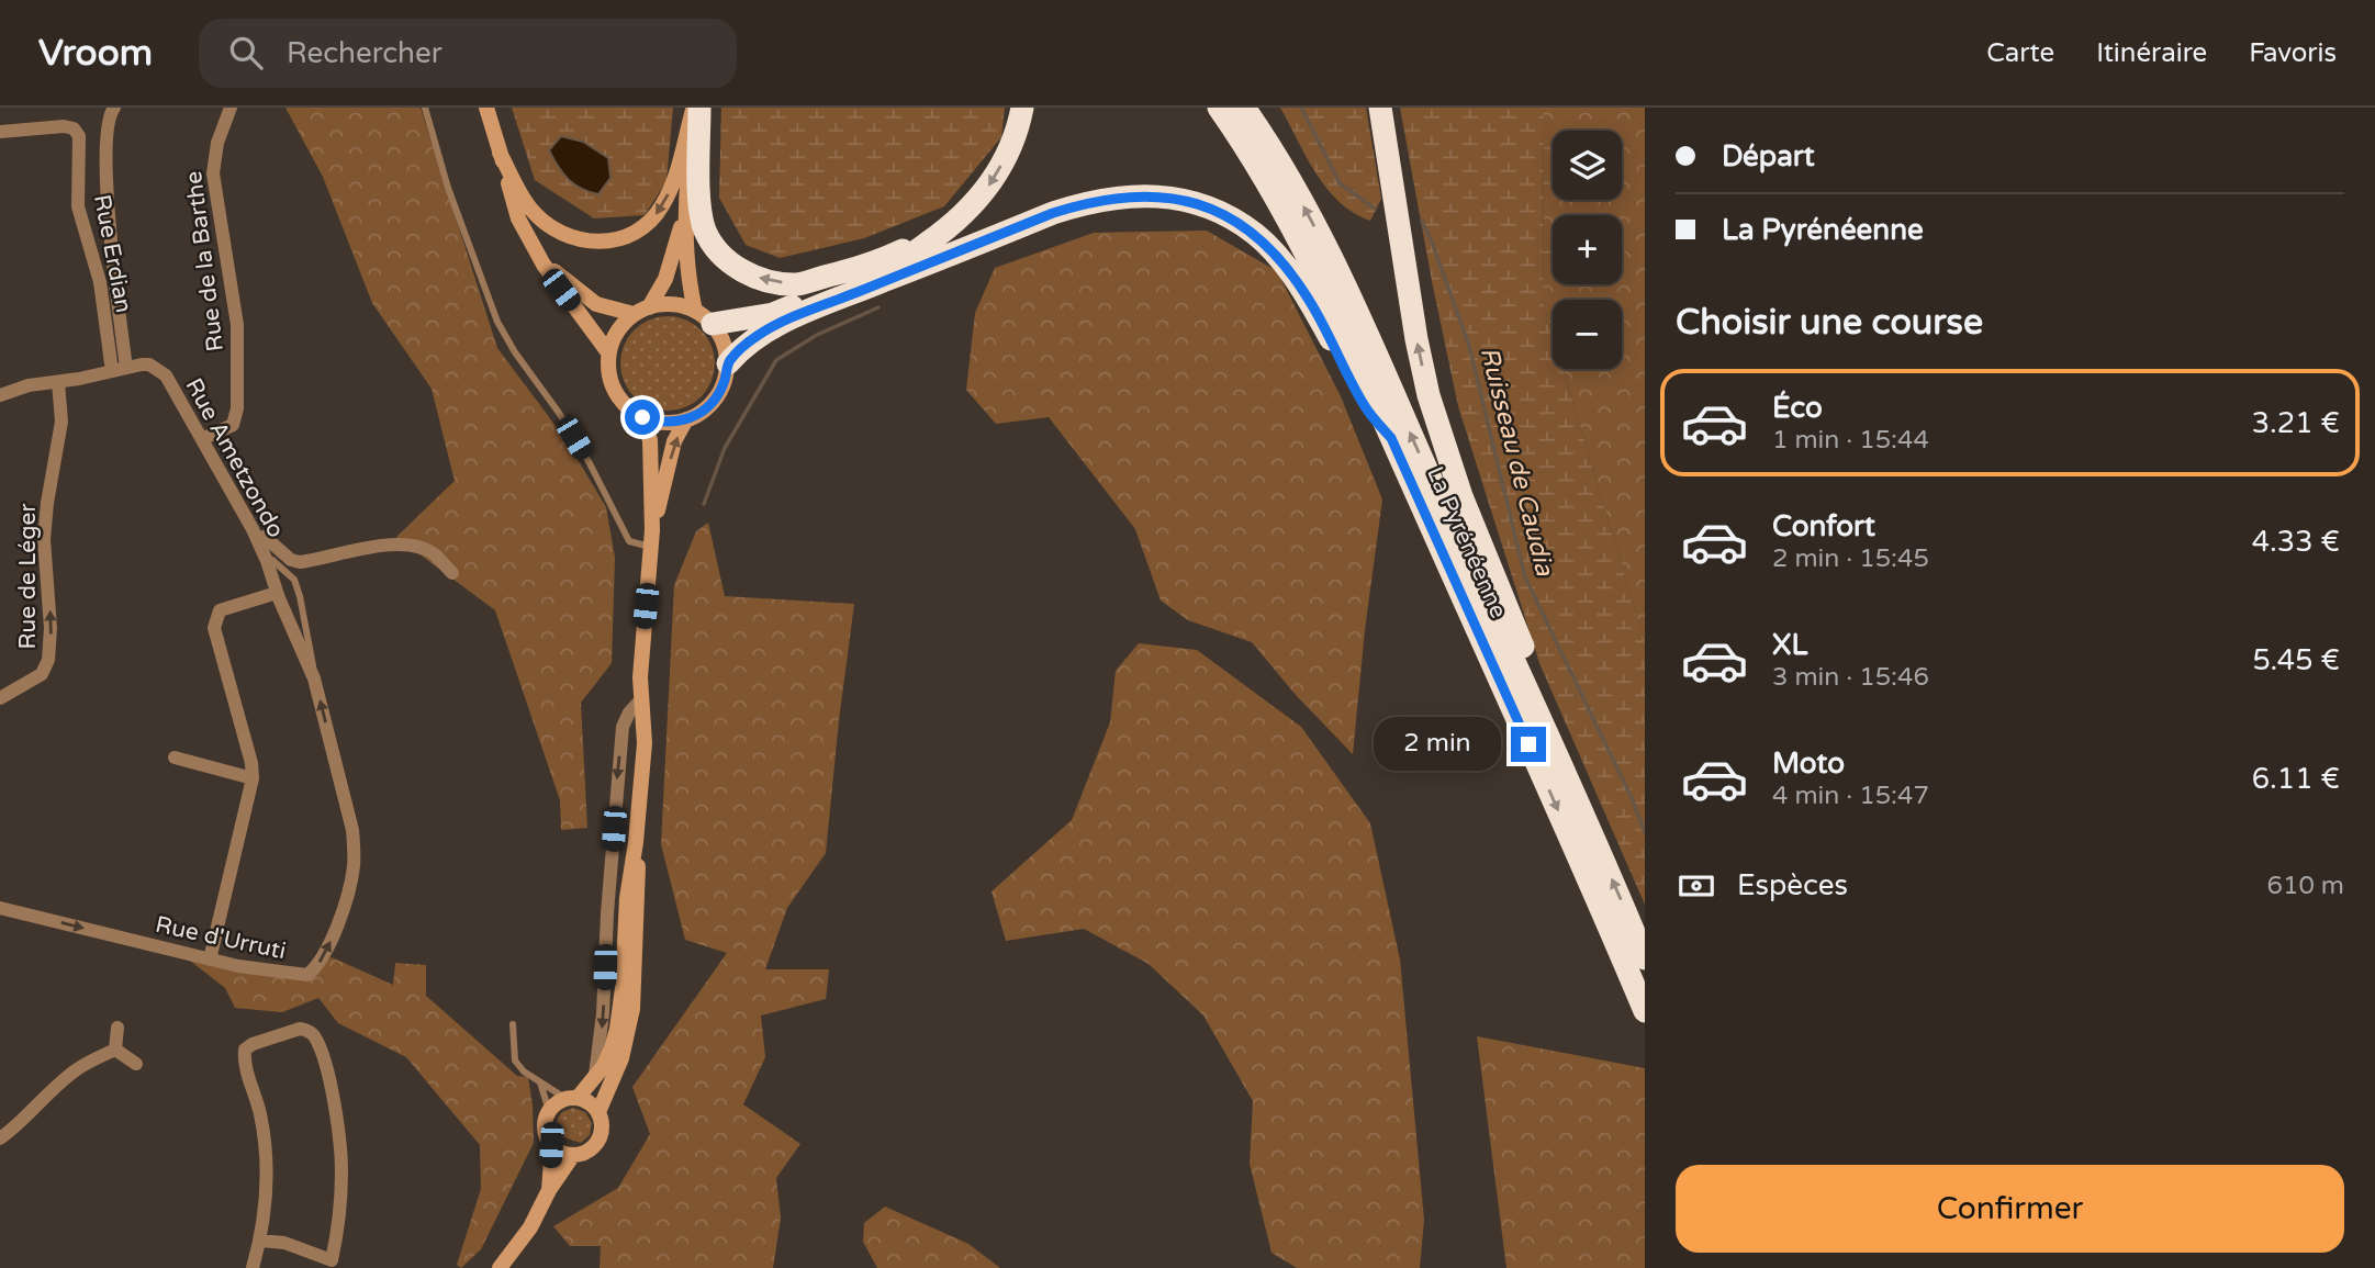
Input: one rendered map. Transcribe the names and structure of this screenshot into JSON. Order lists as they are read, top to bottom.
{
  "streets": {
    "highway": ["La Pyrénéenne"],
    "street": [
      "Rue Erdian",
      "Rue de la Barthe",
      "Rue Ametzondo",
      "Rue de Léger",
      "Rue d'Urruti"
    ]
  },
  "crossings": [
    ["Rue Erdian", "Rue Ametzondo"],
    ["Rue de la Barthe", "Rue Ametzondo"],
    ["Rue Ametzondo", "Rue de Léger"],
    ["Rue Ametzondo", "Rue d'Urruti"]
  ],
  "one_way": ["Rue de Léger"],
  "water": ["Ruisseau de Caudia"],
  "page": {
    "header": "Vroom",
    "search": "Rechercher",
    "nav": ["Carte", "Itinéraire", "Favoris"],
    "banner": ["Départ", "La Pyrénéenne"],
    "map_buttons": ["+", "−"],
    "heading": "Choisir une course",
    "list": [
      {
        "name": "Éco",
        "note": "1 min · 15:44",
        "value": "3.21 €"
      },
      {
        "name": "Confort",
        "note": "2 min · 15:45",
        "value": "4.33 €"
      },
      {
        "name": "XL",
        "note": "3 min · 15:46",
        "value": "5.45 €"
      },
      {
        "name": "Moto",
        "note": "4 min · 15:47",
        "value": "6.11 €"
      }
    ],
    "bubble": "2 min",
    "pay": ["Espèces", "610 m"],
    "buttons": "Confirmer"
  }
}
